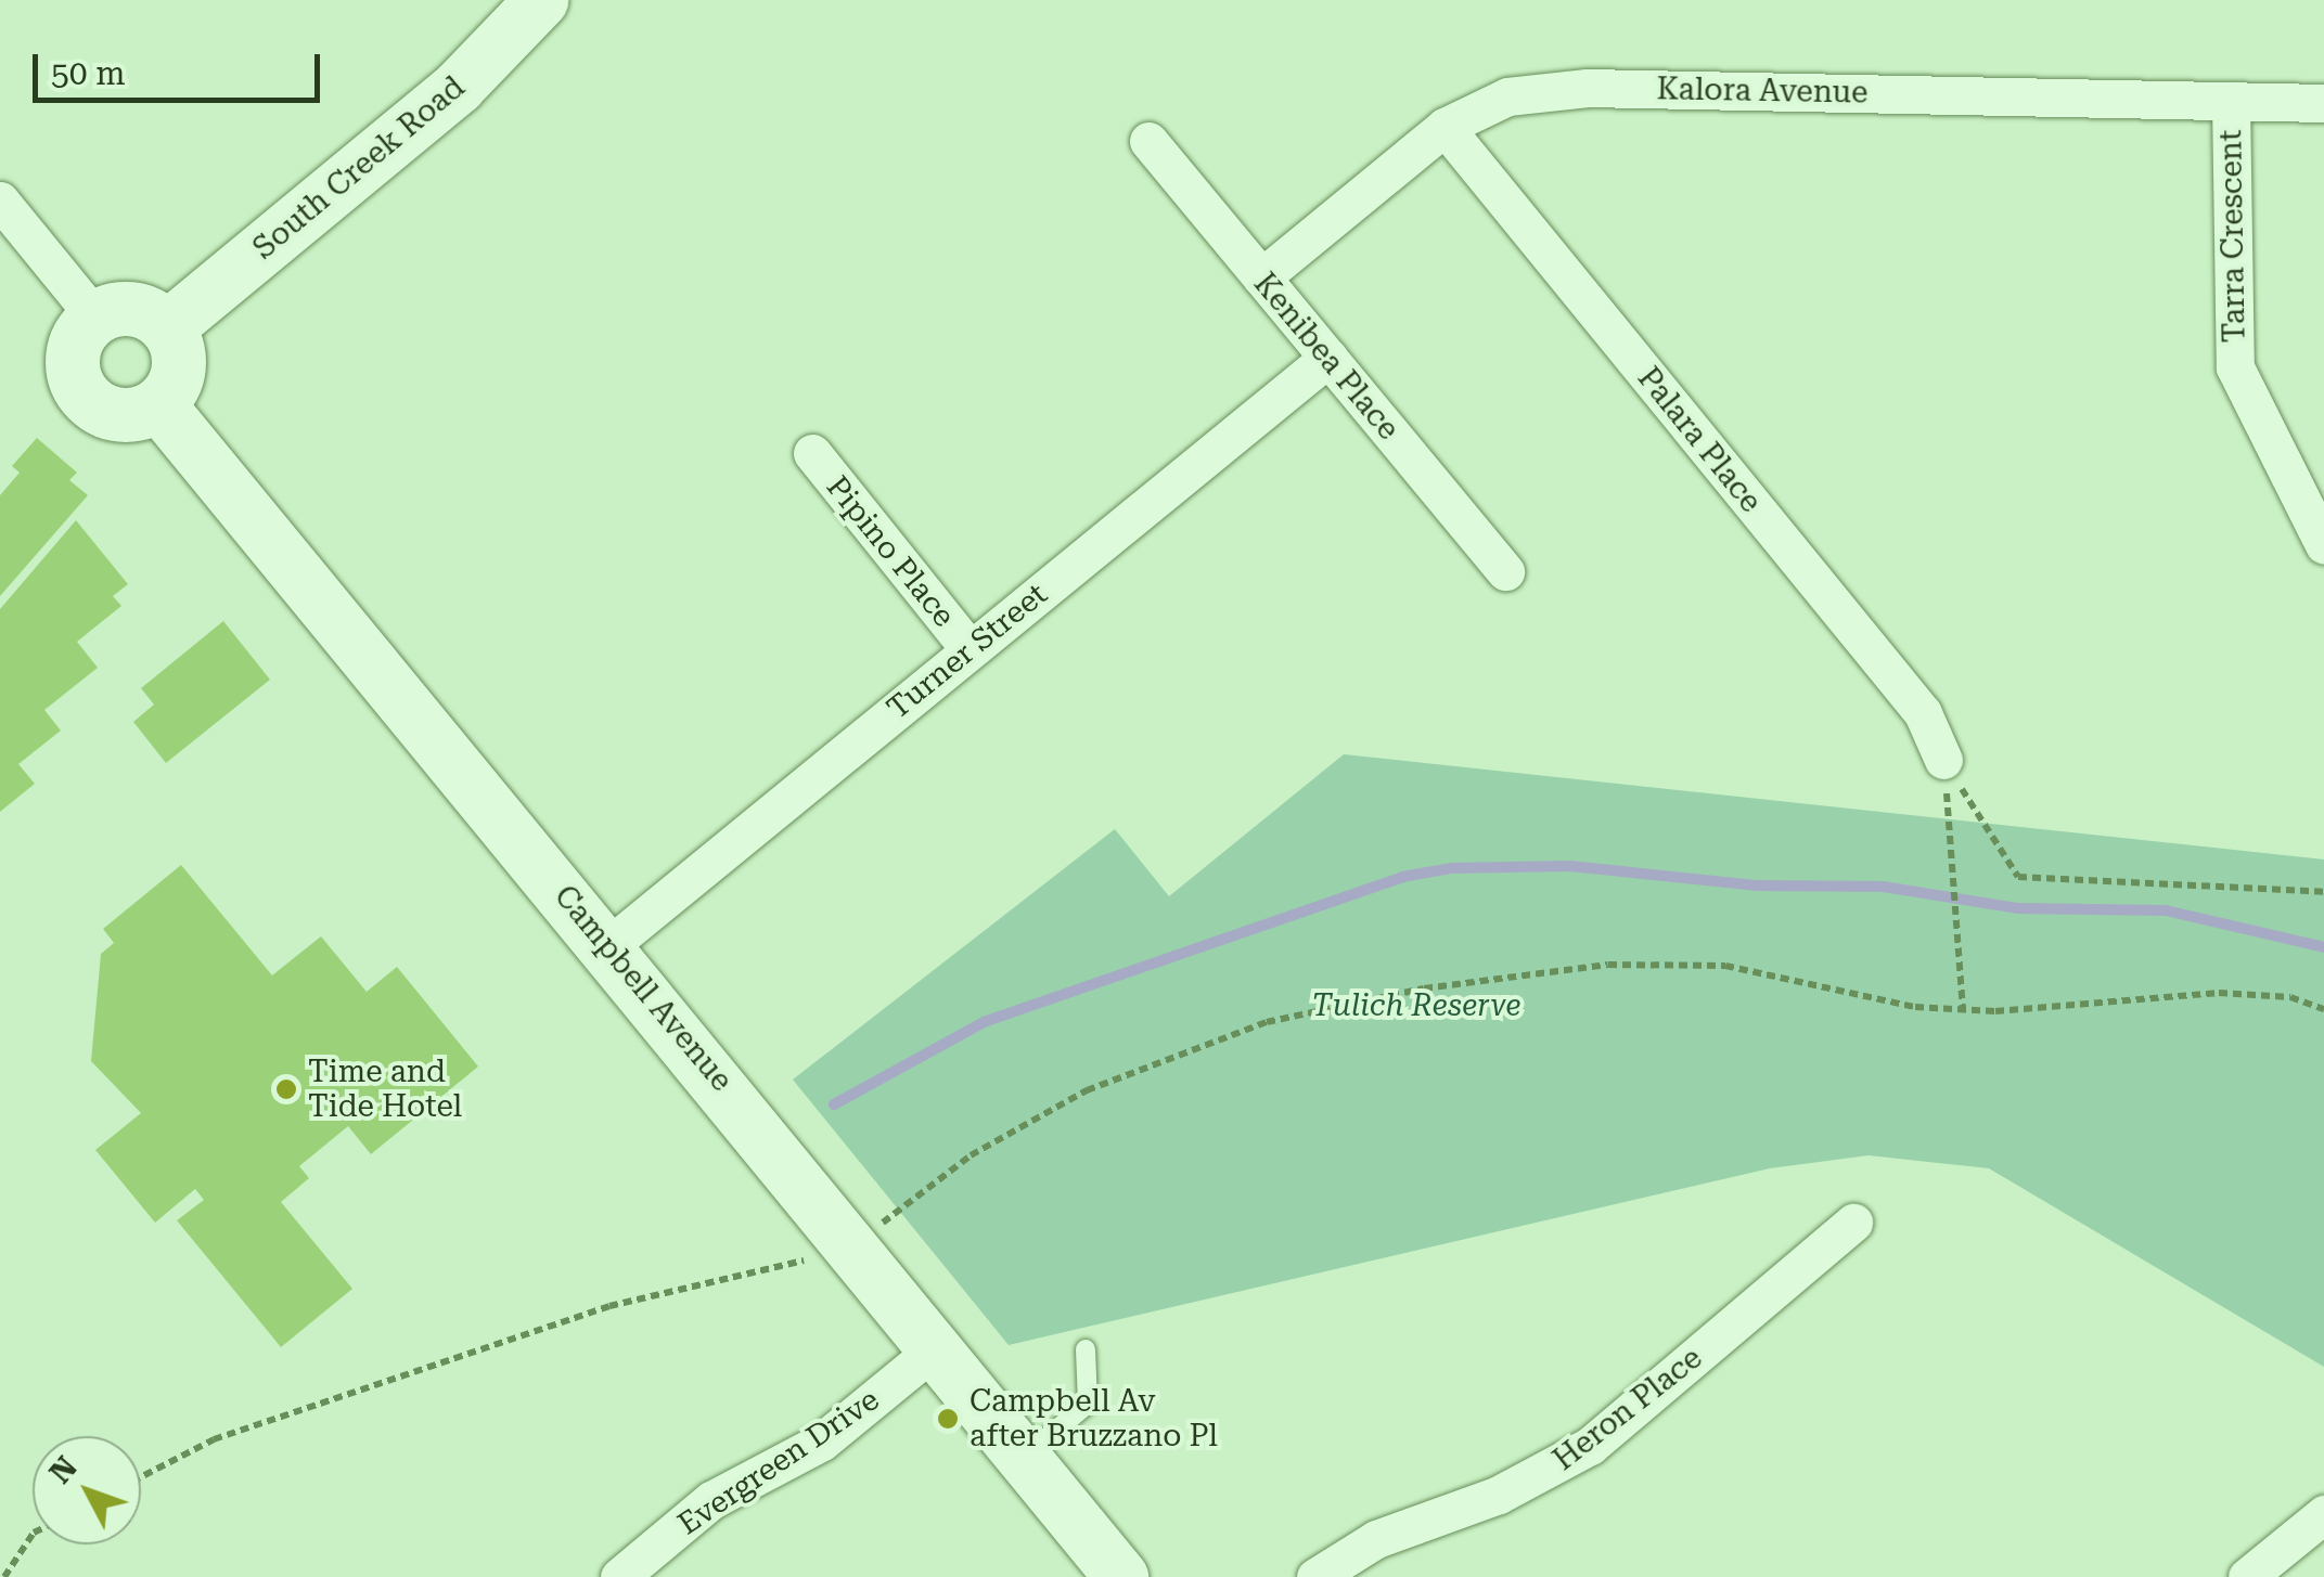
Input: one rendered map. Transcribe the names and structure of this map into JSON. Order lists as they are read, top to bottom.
{
  "streets": {
    "main road": ["South Creek Road", "Campbell Avenue"],
    "street": [
      "Kalora Avenue",
      "Tarra Crescent",
      "Kenibea Place",
      "Palara Place",
      "Pipino Place",
      "Turner Street",
      "Heron Place",
      "Evergreen Drive"
    ]
  },
  "crossings": [
    ["Kalora Avenue", "Tarra Crescent"],
    ["Kalora Avenue", "Kenibea Place"],
    ["Kalora Avenue", "Palara Place"],
    ["South Creek Road", "Campbell Avenue"],
    ["Kenibea Place", "Turner Street"],
    ["Pipino Place", "Turner Street"],
    ["Turner Street", "Campbell Avenue"],
    ["Campbell Avenue", "Evergreen Drive"]
  ],
  "parks": ["Tulich Reserve"],
  "places": ["Time and Tide Hotel", "Campbell Av after Bruzzano Pl"],
  "scale_bar": "50 m",
  "north": "top left"
}
